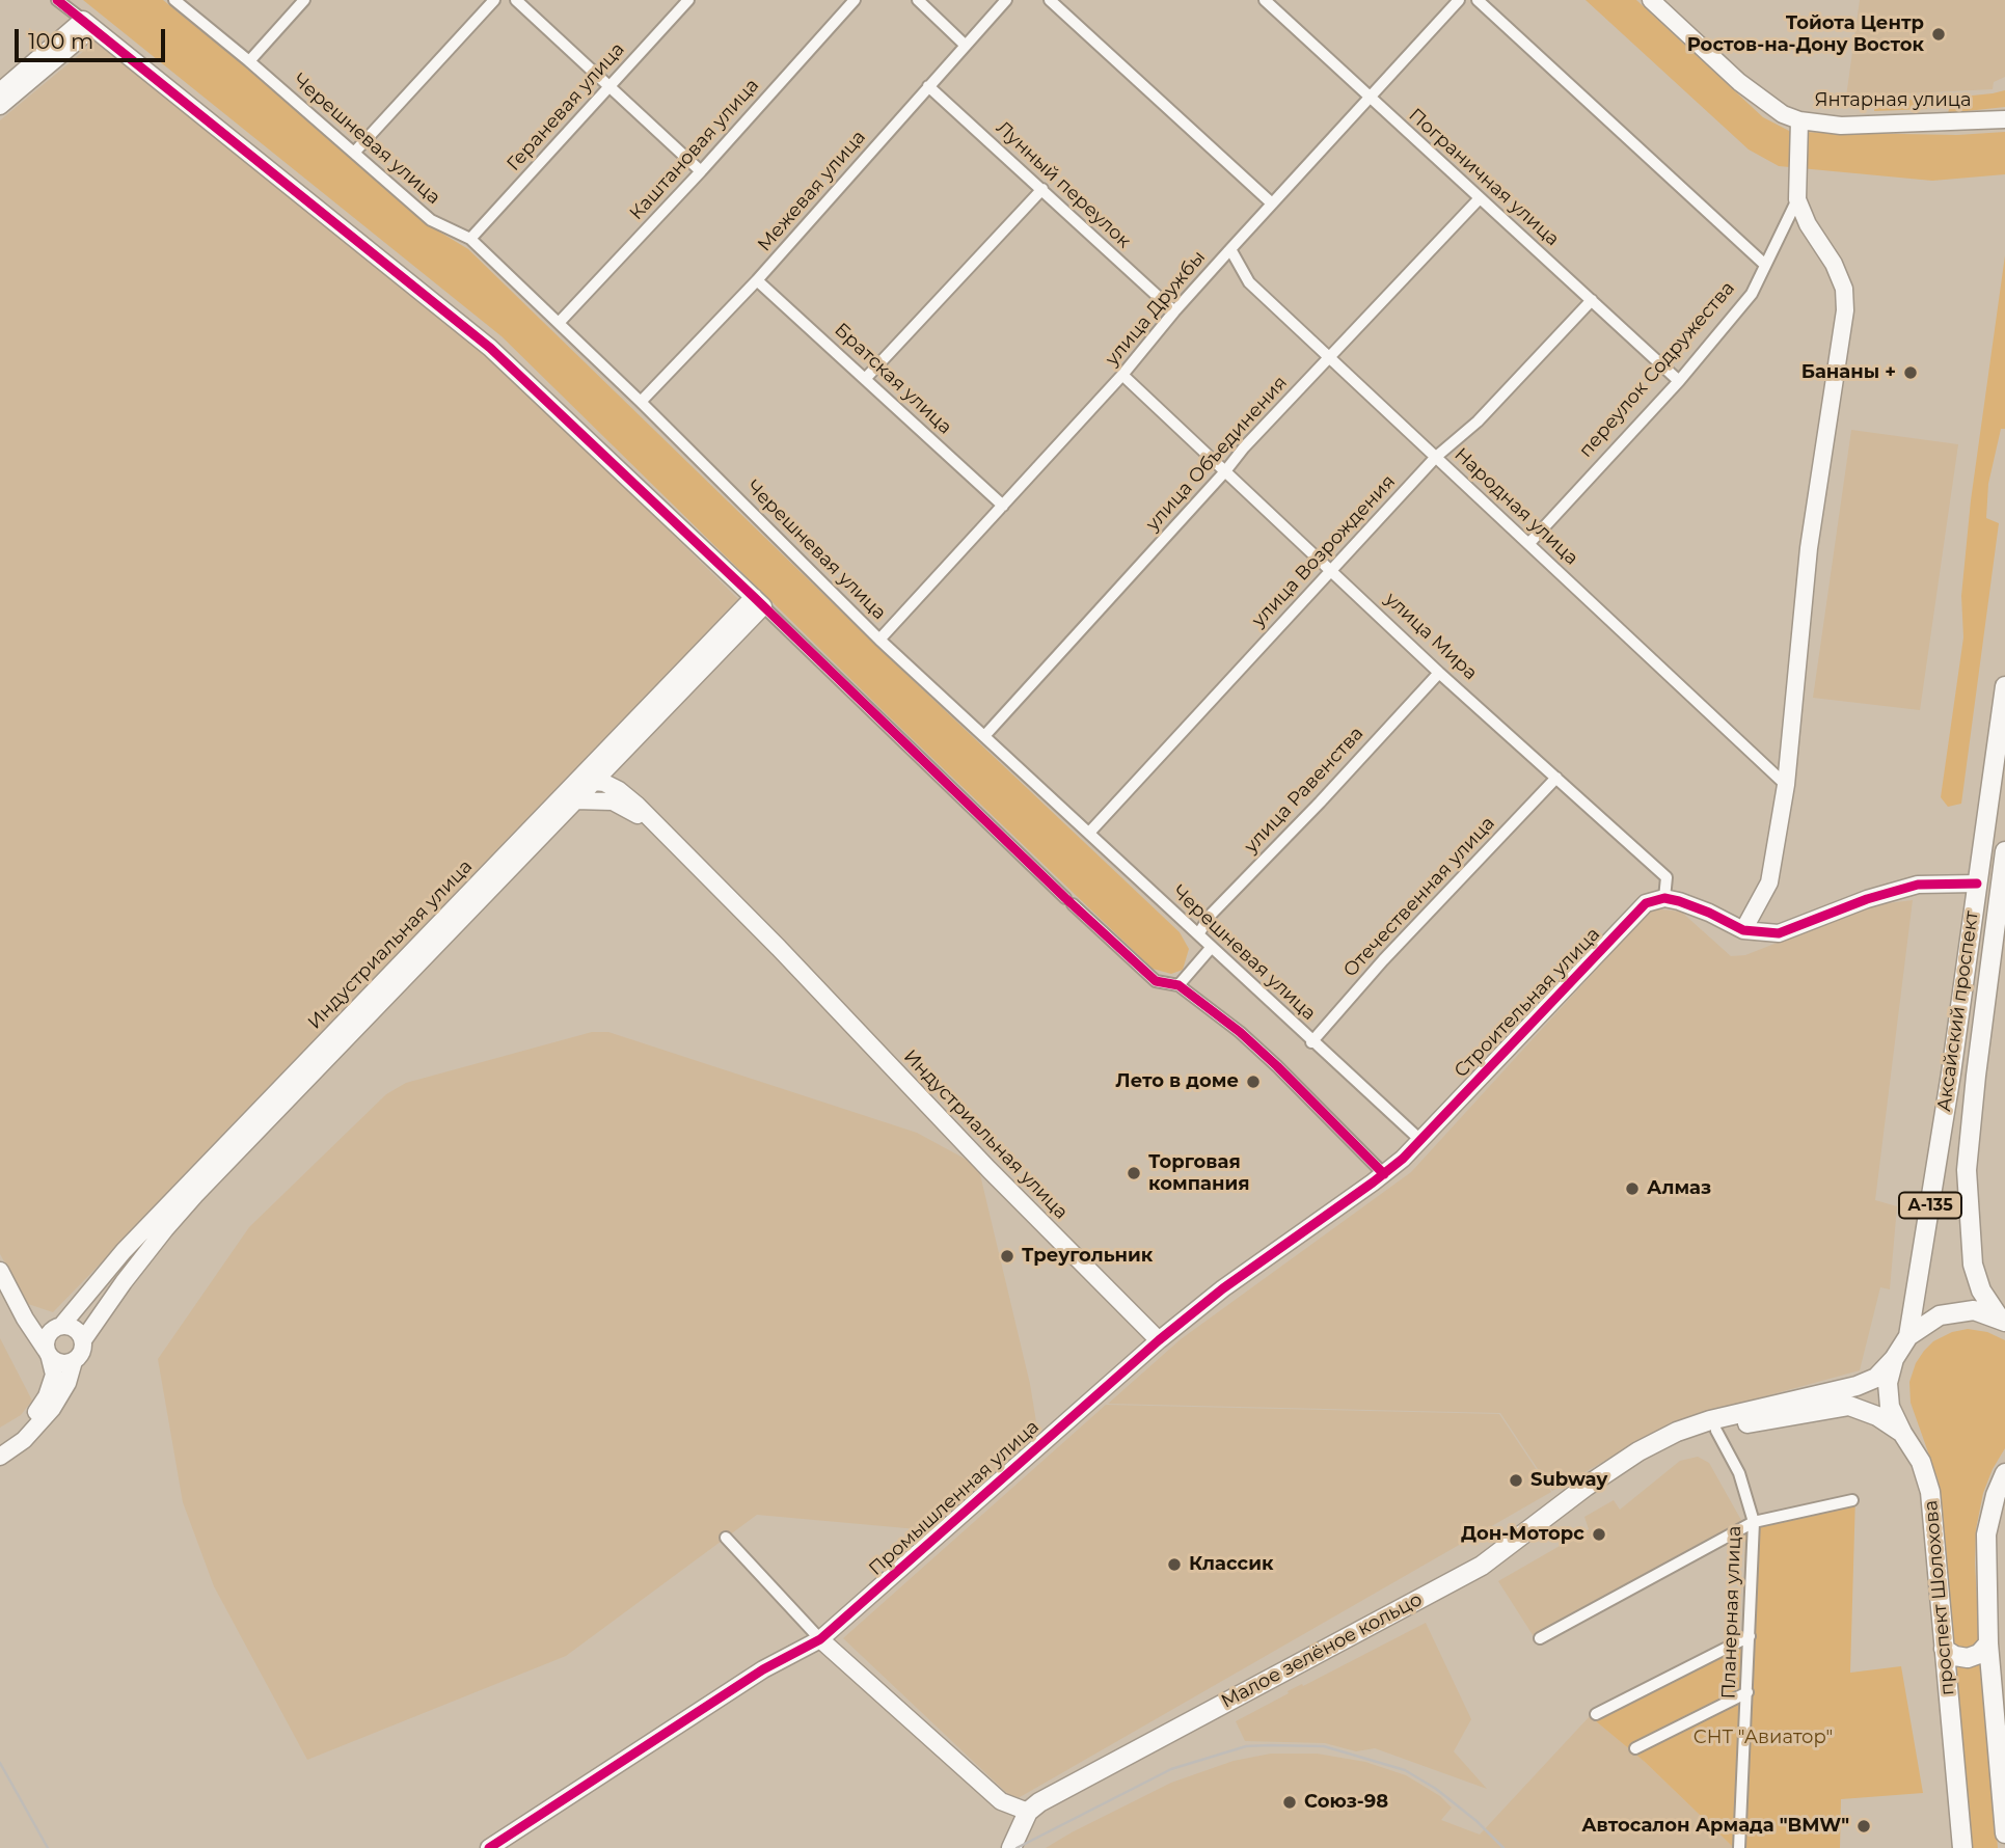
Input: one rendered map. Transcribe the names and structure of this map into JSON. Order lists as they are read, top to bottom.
{
  "streets": {
    "main road": [
      "Аксайский проспект",
      "А-135",
      "проспект Шолохова",
      "Малое зелёное кольцо"
    ],
    "street": [
      "Янтарная улица",
      "Гераневая улица",
      "Черешневая улица",
      "Каштановая улица",
      "Пограничная улица",
      "Лунный переулок",
      "Межевая улица",
      "улица Дружбы",
      "переулок Содружества",
      "Братская улица",
      "улица Объединения",
      "Народная улица",
      "улица Возрождения",
      "улица Мира",
      "улица Равенства",
      "Отечественная улица",
      "Индустриальная улица",
      "Строительная улица",
      "Промышленная улица",
      "Планерная улица"
    ]
  },
  "crossings": [
    ["Янтарная улица", "переулок Содружества"],
    ["Гераневая улица", "Черешневая улица"],
    ["Черешневая улица", "Каштановая улица"],
    ["Черешневая улица", "Межевая улица"],
    ["Черешневая улица", "улица Дружбы"],
    ["Черешневая улица", "улица Объединения"],
    ["Черешневая улица", "улица Возрождения"],
    ["Черешневая улица", "улица Равенства"],
    ["Черешневая улица", "Отечественная улица"],
    ["Черешневая улица", "Строительная улица"],
    ["Черешневая улица", "Промышленная улица"],
    ["Пограничная улица", "улица Дружбы"],
    ["Пограничная улица", "переулок Содружества"],
    ["Пограничная улица", "улица Объединения"],
    ["Пограничная улица", "улица Возрождения"],
    ["Лунный переулок", "Межевая улица"],
    ["Лунный переулок", "улица Дружбы"],
    ["Межевая улица", "Братская улица"],
    ["улица Дружбы", "Братская улица"],
    ["улица Дружбы", "Народная улица"],
    ["улица Дружбы", "улица Мира"],
    ["переулок Содружества", "Народная улица"],
    ["улица Объединения", "Народная улица"],
    ["улица Объединения", "улица Мира"],
    ["Народная улица", "улица Возрождения"],
    ["улица Возрождения", "улица Мира"],
    ["улица Мира", "улица Равенства"],
    ["улица Мира", "Отечественная улица"],
    ["улица Мира", "Строительная улица"],
    ["Индустриальная улица", "Промышленная улица"],
    ["Строительная улица", "Промышленная улица"],
    ["Аксайский проспект", "проспект Шолохова"],
    ["проспект Шолохова", "Малое зелёное кольцо"],
    ["Планерная улица", "Малое зелёное кольцо"]
  ],
  "parks": ["СНТ \"Авиатор\""],
  "places": [
    "Тойота Центр Ростов-на-Дону Восток",
    "Бананы +",
    "Лето в доме",
    "Торговая компания",
    "Алмаз",
    "Треугольник",
    "Subway",
    "Дон-Моторс",
    "Классик",
    "Союз-98",
    "Автосалон Армада \"BMW\""
  ],
  "scale_bar": "100 m"
}
